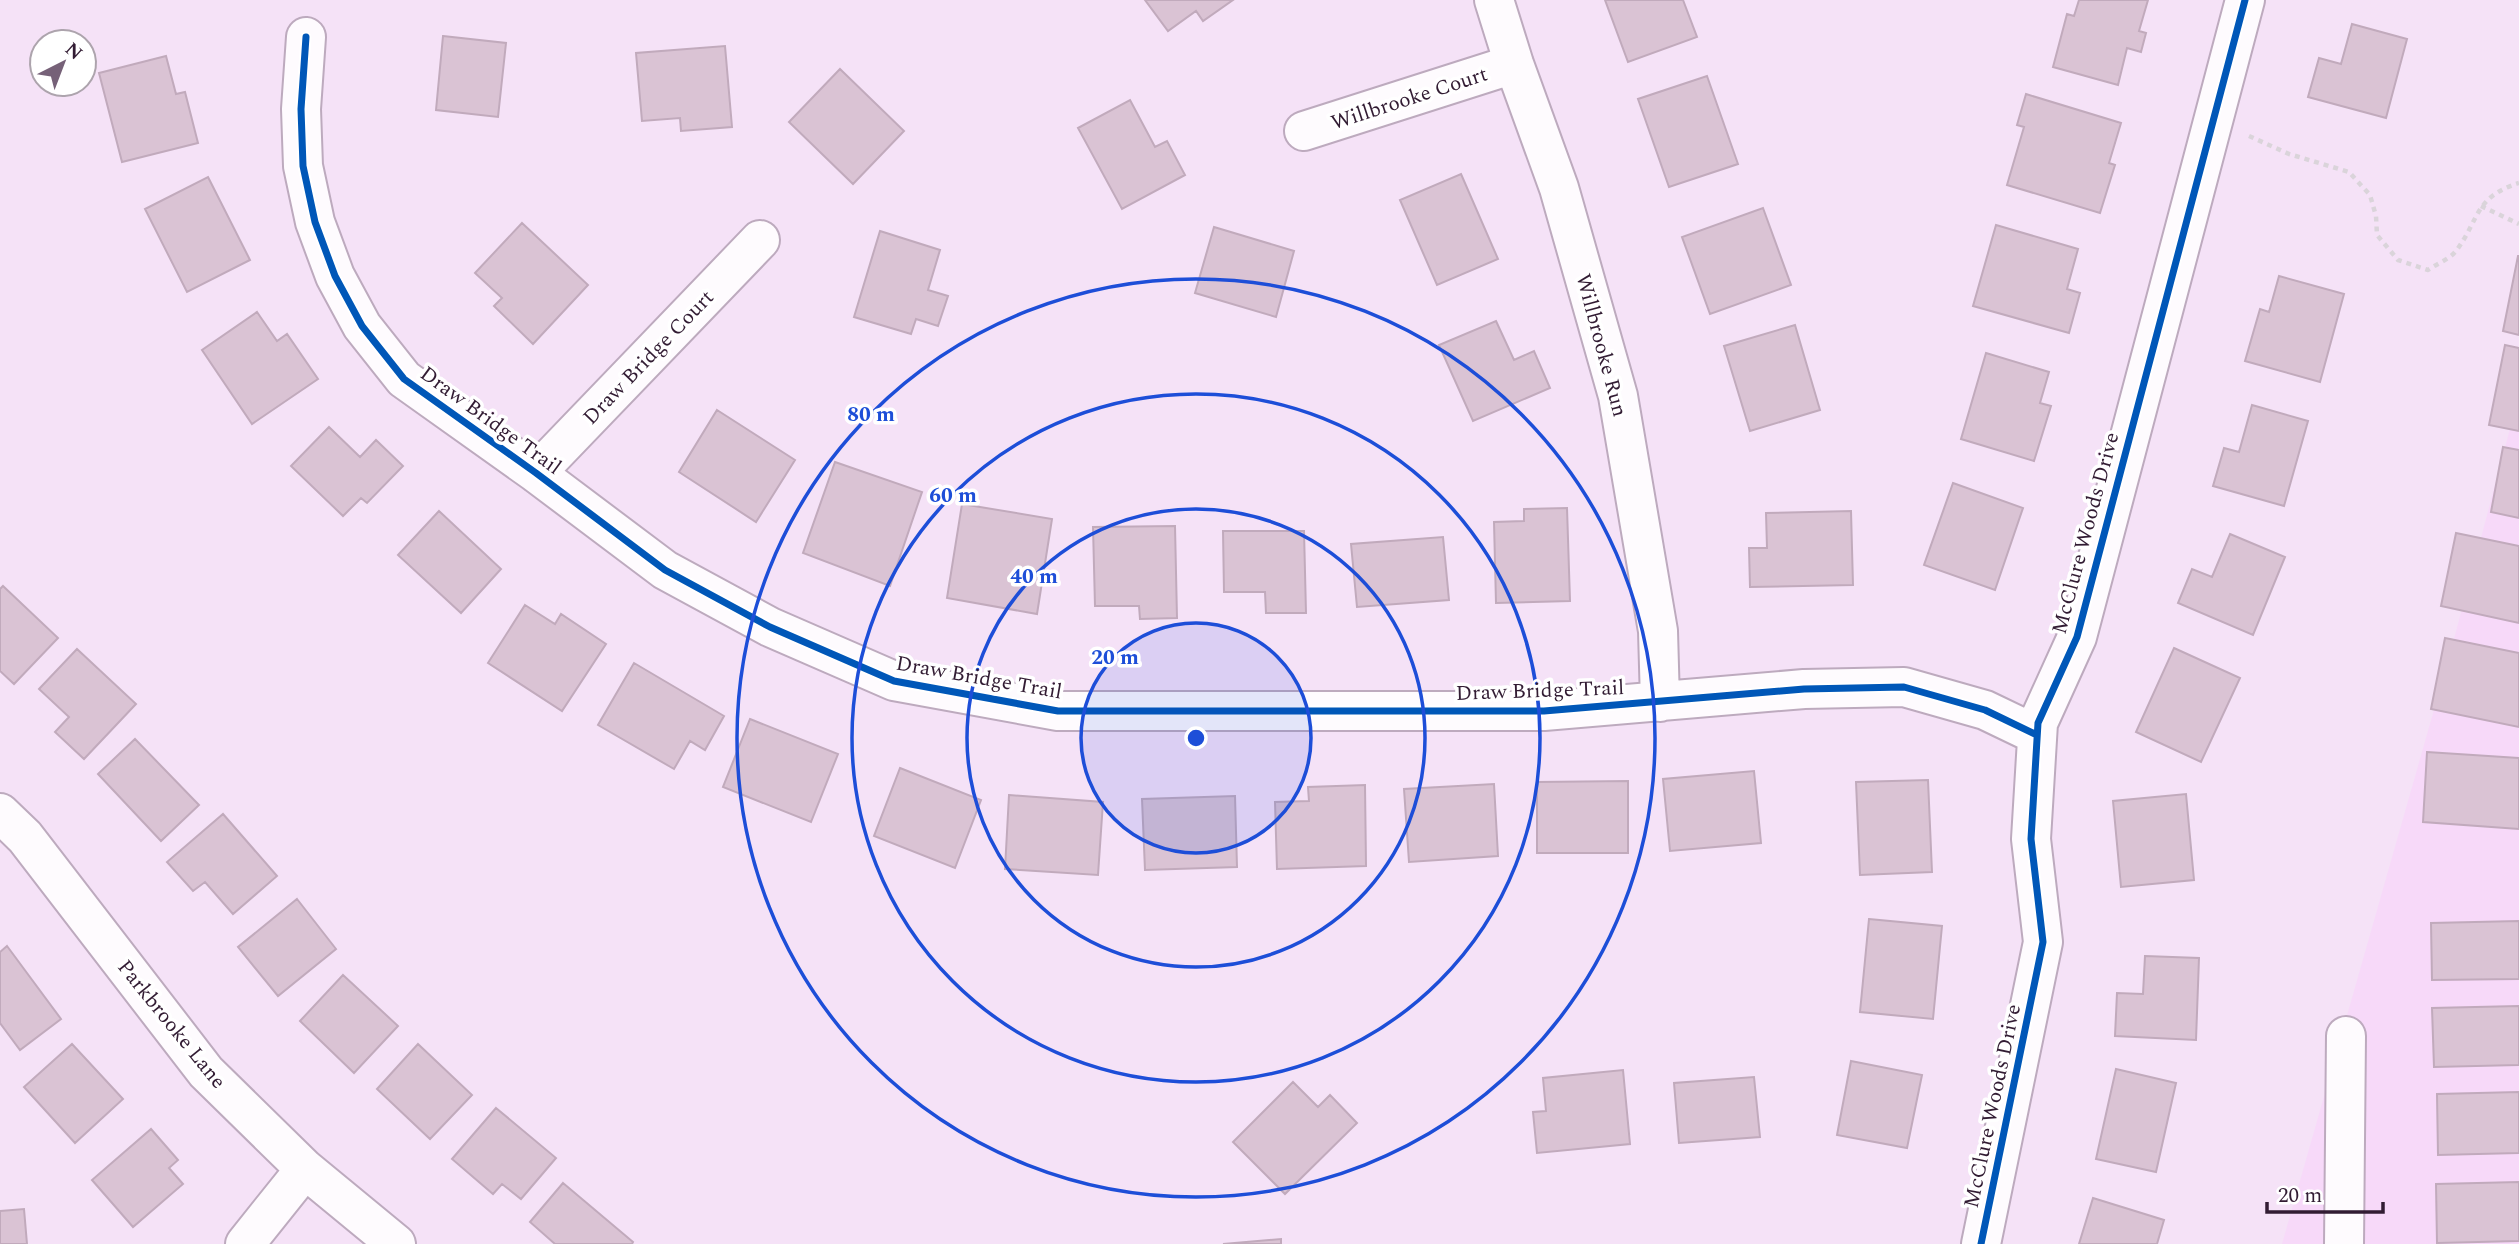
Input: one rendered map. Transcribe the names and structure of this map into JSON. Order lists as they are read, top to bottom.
{
  "streets": {
    "street": [
      "Willbrooke Court",
      "Willbrooke Run",
      "Draw Bridge Court",
      "Draw Bridge Trail",
      "McClure Woods Drive",
      "Parkbrooke Lane"
    ]
  },
  "crossings": [
    ["Willbrooke Court", "Willbrooke Run"],
    ["Willbrooke Run", "Draw Bridge Trail"],
    ["Draw Bridge Court", "Draw Bridge Trail"],
    ["Draw Bridge Trail", "McClure Woods Drive"]
  ],
  "scale_bar": "20 m",
  "north": "top right",
  "rings": [
    "80 m",
    "60 m",
    "40 m",
    "20 m"
  ]
}
